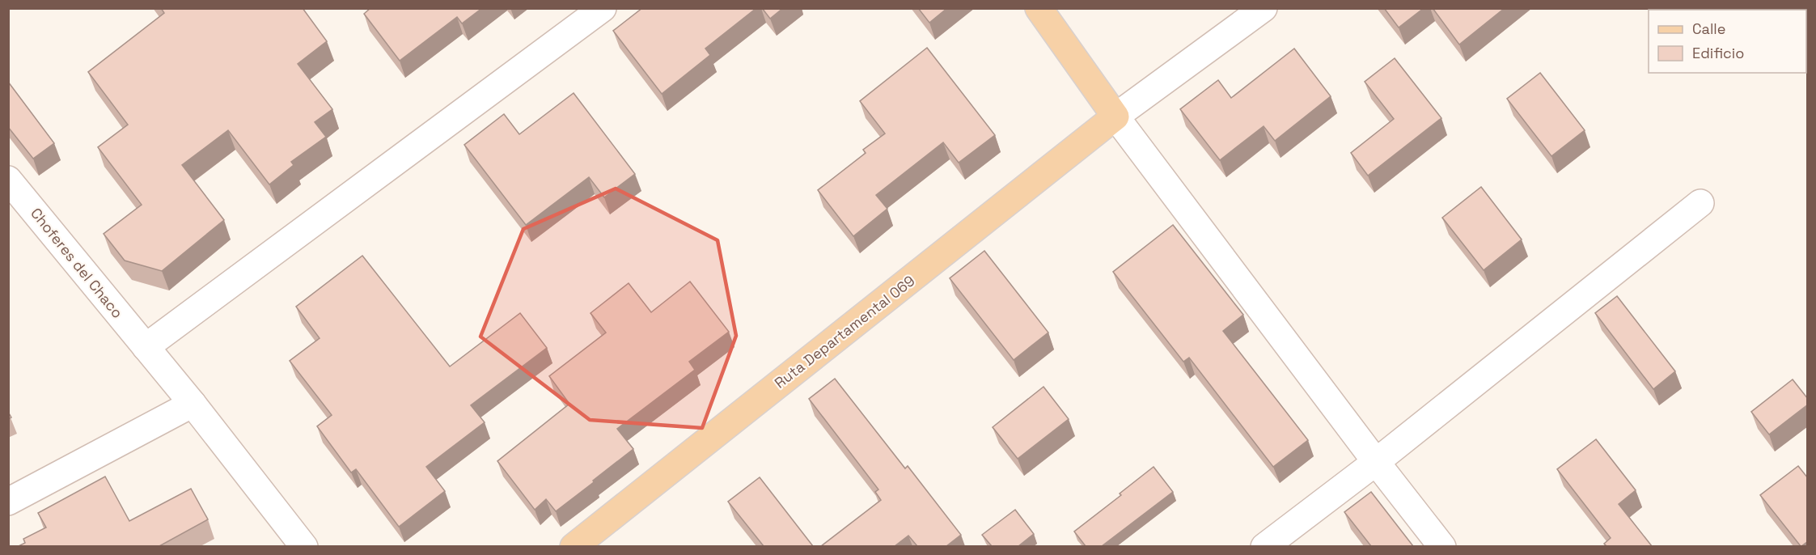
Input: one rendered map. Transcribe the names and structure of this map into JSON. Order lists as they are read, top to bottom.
{
  "streets": {
    "main road": ["Ruta Departamental 069"],
    "street": ["Choferes del Chaco"]
  },
  "legend": ["Calle", "Edificio"]
}
